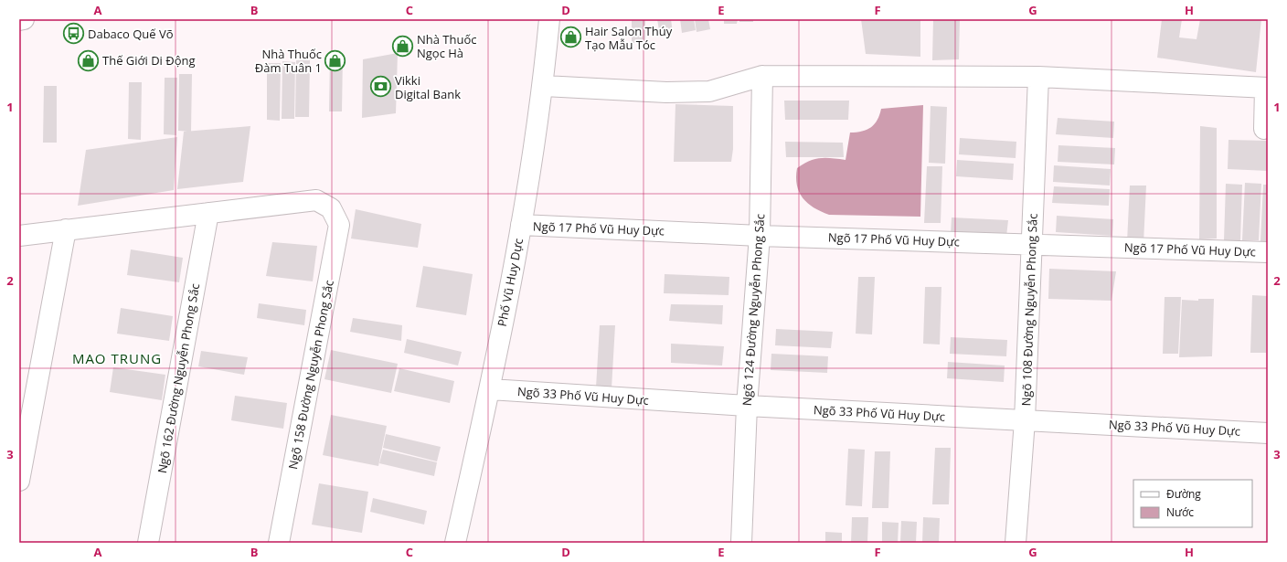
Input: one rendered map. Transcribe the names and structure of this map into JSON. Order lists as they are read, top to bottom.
{
  "streets": {
    "main road": [
      "Ngõ 17 Phố Vũ Huy Dực",
      "Phố Vũ Huy Dực",
      "Ngõ 124 Đường Nguyễn Phong Sắc",
      "Ngõ 108 Đường Nguyễn Phong Sắc",
      "Ngõ 158 Đường Nguyễn Phong Sắc",
      "Ngõ 162 Đường Nguyễn Phong Sắc",
      "Ngõ 33 Phố Vũ Huy Dực"
    ]
  },
  "crossings": [
    ["Ngõ 17 Phố Vũ Huy Dực", "Phố Vũ Huy Dực"],
    ["Ngõ 17 Phố Vũ Huy Dực", "Ngõ 124 Đường Nguyễn Phong Sắc"],
    ["Ngõ 17 Phố Vũ Huy Dực", "Ngõ 108 Đường Nguyễn Phong Sắc"],
    ["Phố Vũ Huy Dực", "Ngõ 33 Phố Vũ Huy Dực"],
    ["Ngõ 124 Đường Nguyễn Phong Sắc", "Ngõ 33 Phố Vũ Huy Dực"],
    ["Ngõ 108 Đường Nguyễn Phong Sắc", "Ngõ 33 Phố Vũ Huy Dực"],
    ["Ngõ 158 Đường Nguyễn Phong Sắc", "Ngõ 162 Đường Nguyễn Phong Sắc"]
  ],
  "districts": ["MAO TRUNG"],
  "places": {
    "bus stop": ["Dabaco Quế Võ"],
    "shop": [
      "Hair Salon Thúy Tạo Mẫu Tóc",
      "Nhà Thuốc Ngọc Hà",
      "Thế Giới Di Động",
      "Nhà Thuốc Đàm Tuân 1"
    ],
    "bank": ["Vikki Digital Bank"]
  },
  "legend": ["Đường", "Nước"],
  "grid": {
    "columns": [
      "A",
      "B",
      "C",
      "D",
      "E",
      "F",
      "G",
      "H"
    ],
    "rows": ["1", "2", "3"]
  }
}
